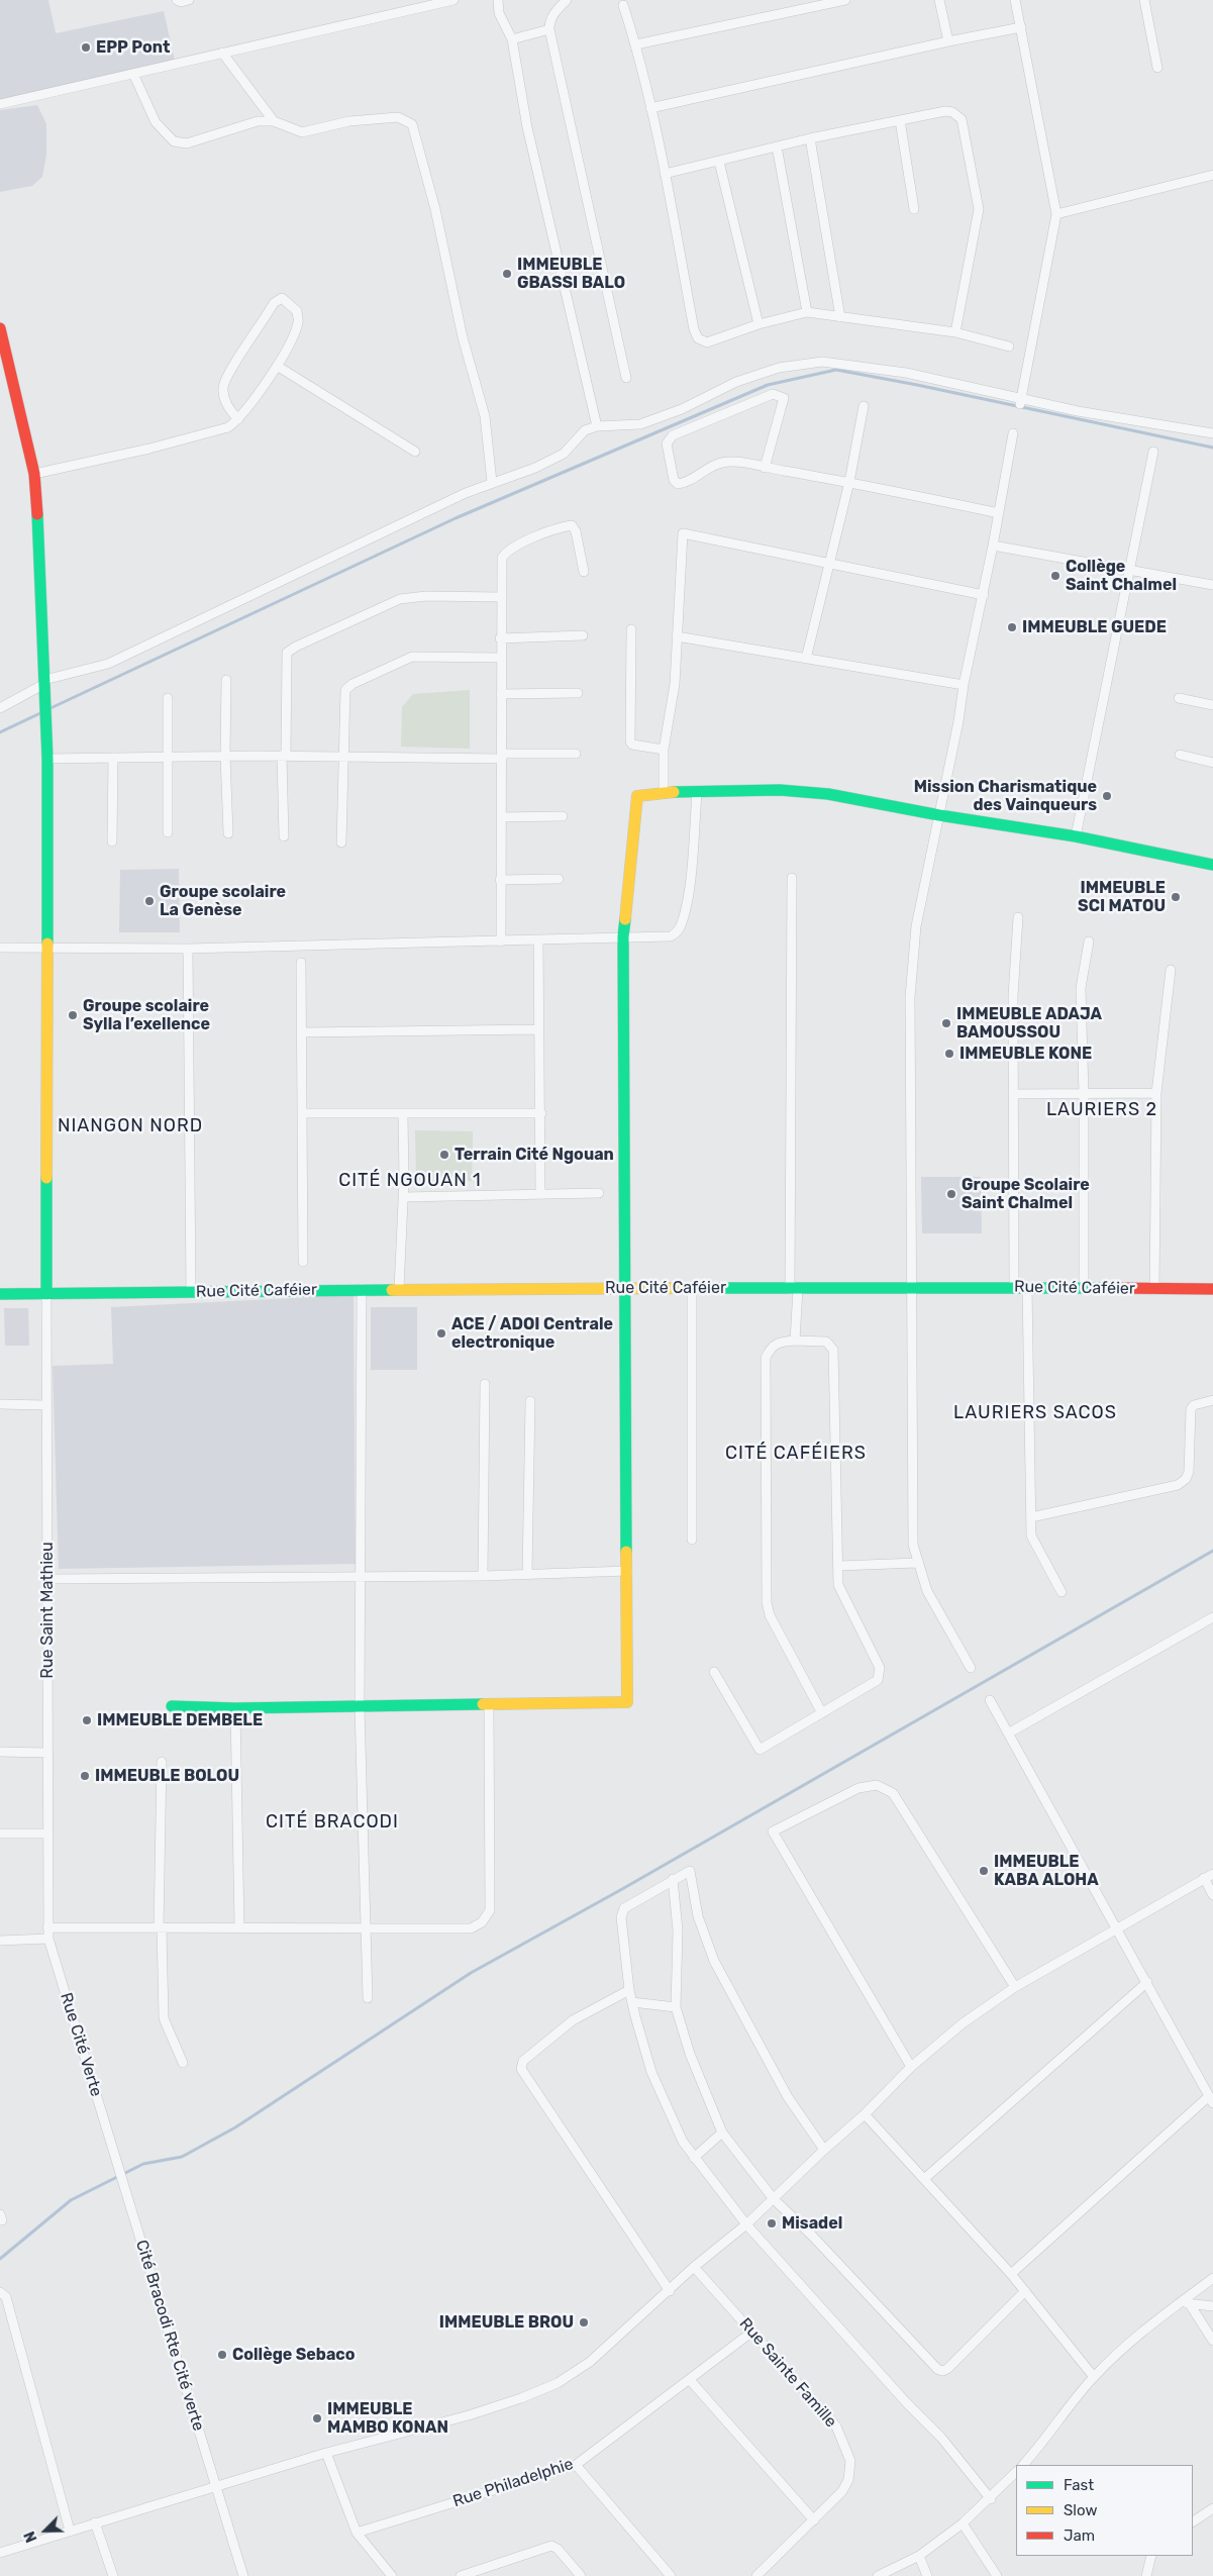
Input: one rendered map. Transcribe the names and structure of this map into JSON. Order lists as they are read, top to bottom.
{
  "streets": {
    "street": [
      "Rue Cité Caféier",
      "Rue Saint Mathieu",
      "Rue Cité Verte",
      "Cité Bracodi Rte Cité verte",
      "Rue Sainte Famille",
      "Rue Philadelphie"
    ]
  },
  "crossings": [
    ["Rue Cité Caféier", "Rue Saint Mathieu"],
    ["Rue Saint Mathieu", "Rue Cité Verte"],
    ["Rue Cité Verte", "Cité Bracodi Rte Cité verte"],
    ["Rue Sainte Famille", "Rue Philadelphie"]
  ],
  "districts": [
    "LAURIERS 2",
    "NIANGON NORD",
    "CITÉ NGOUAN 1",
    "LAURIERS SACOS",
    "CITÉ CAFÉIERS",
    "CITÉ BRACODI"
  ],
  "places": [
    "EPP Pont",
    "IMMEUBLE GBASSI BALO",
    "Collège Saint Chalmel",
    "IMMEUBLE GUEDE",
    "Mission Charismatique des Vainqueurs",
    "IMMEUBLE SCI MATOU",
    "Groupe scolaire La Genèse",
    "Groupe scolaire Sylla l’exellence",
    "IMMEUBLE ADAJA BAMOUSSOU",
    "IMMEUBLE KONE",
    "Terrain Cité Ngouan",
    "Groupe Scolaire Saint Chalmel",
    "ACE / ADOI Centrale electronique",
    "IMMEUBLE DEMBELE",
    "IMMEUBLE BOLOU",
    "IMMEUBLE KABA ALOHA",
    "Misadel",
    "IMMEUBLE BROU",
    "Collège Sebaco",
    "IMMEUBLE MAMBO KONAN"
  ],
  "legend": ["Fast", "Slow", "Jam"],
  "north": "bottom left"
}
